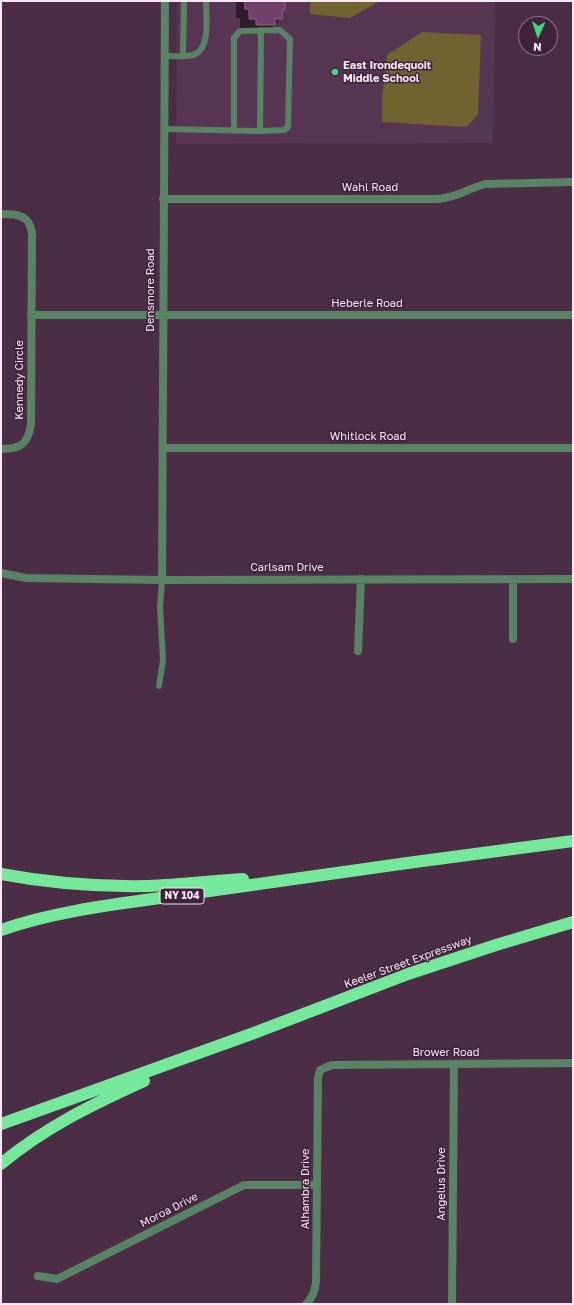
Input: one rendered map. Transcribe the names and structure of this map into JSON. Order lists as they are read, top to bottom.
{
  "streets": {
    "highway": ["NY 104", "Keeler Street Expressway"],
    "street": [
      "Wahl Road",
      "Densmore Road",
      "Heberle Road",
      "Kennedy Circle",
      "Whitlock Road",
      "Carlsam Drive",
      "Brower Road",
      "Angelus Drive",
      "Alhambra Drive",
      "Moroa Drive"
    ]
  },
  "crossings": [
    ["Wahl Road", "Densmore Road"],
    ["Densmore Road", "Heberle Road"],
    ["Densmore Road", "Whitlock Road"],
    ["Densmore Road", "Carlsam Drive"],
    ["Brower Road", "Angelus Drive"],
    ["Brower Road", "Alhambra Drive"],
    ["Alhambra Drive", "Moroa Drive"]
  ],
  "places": ["East Irondequoit Middle School"],
  "north": "bottom"
}
